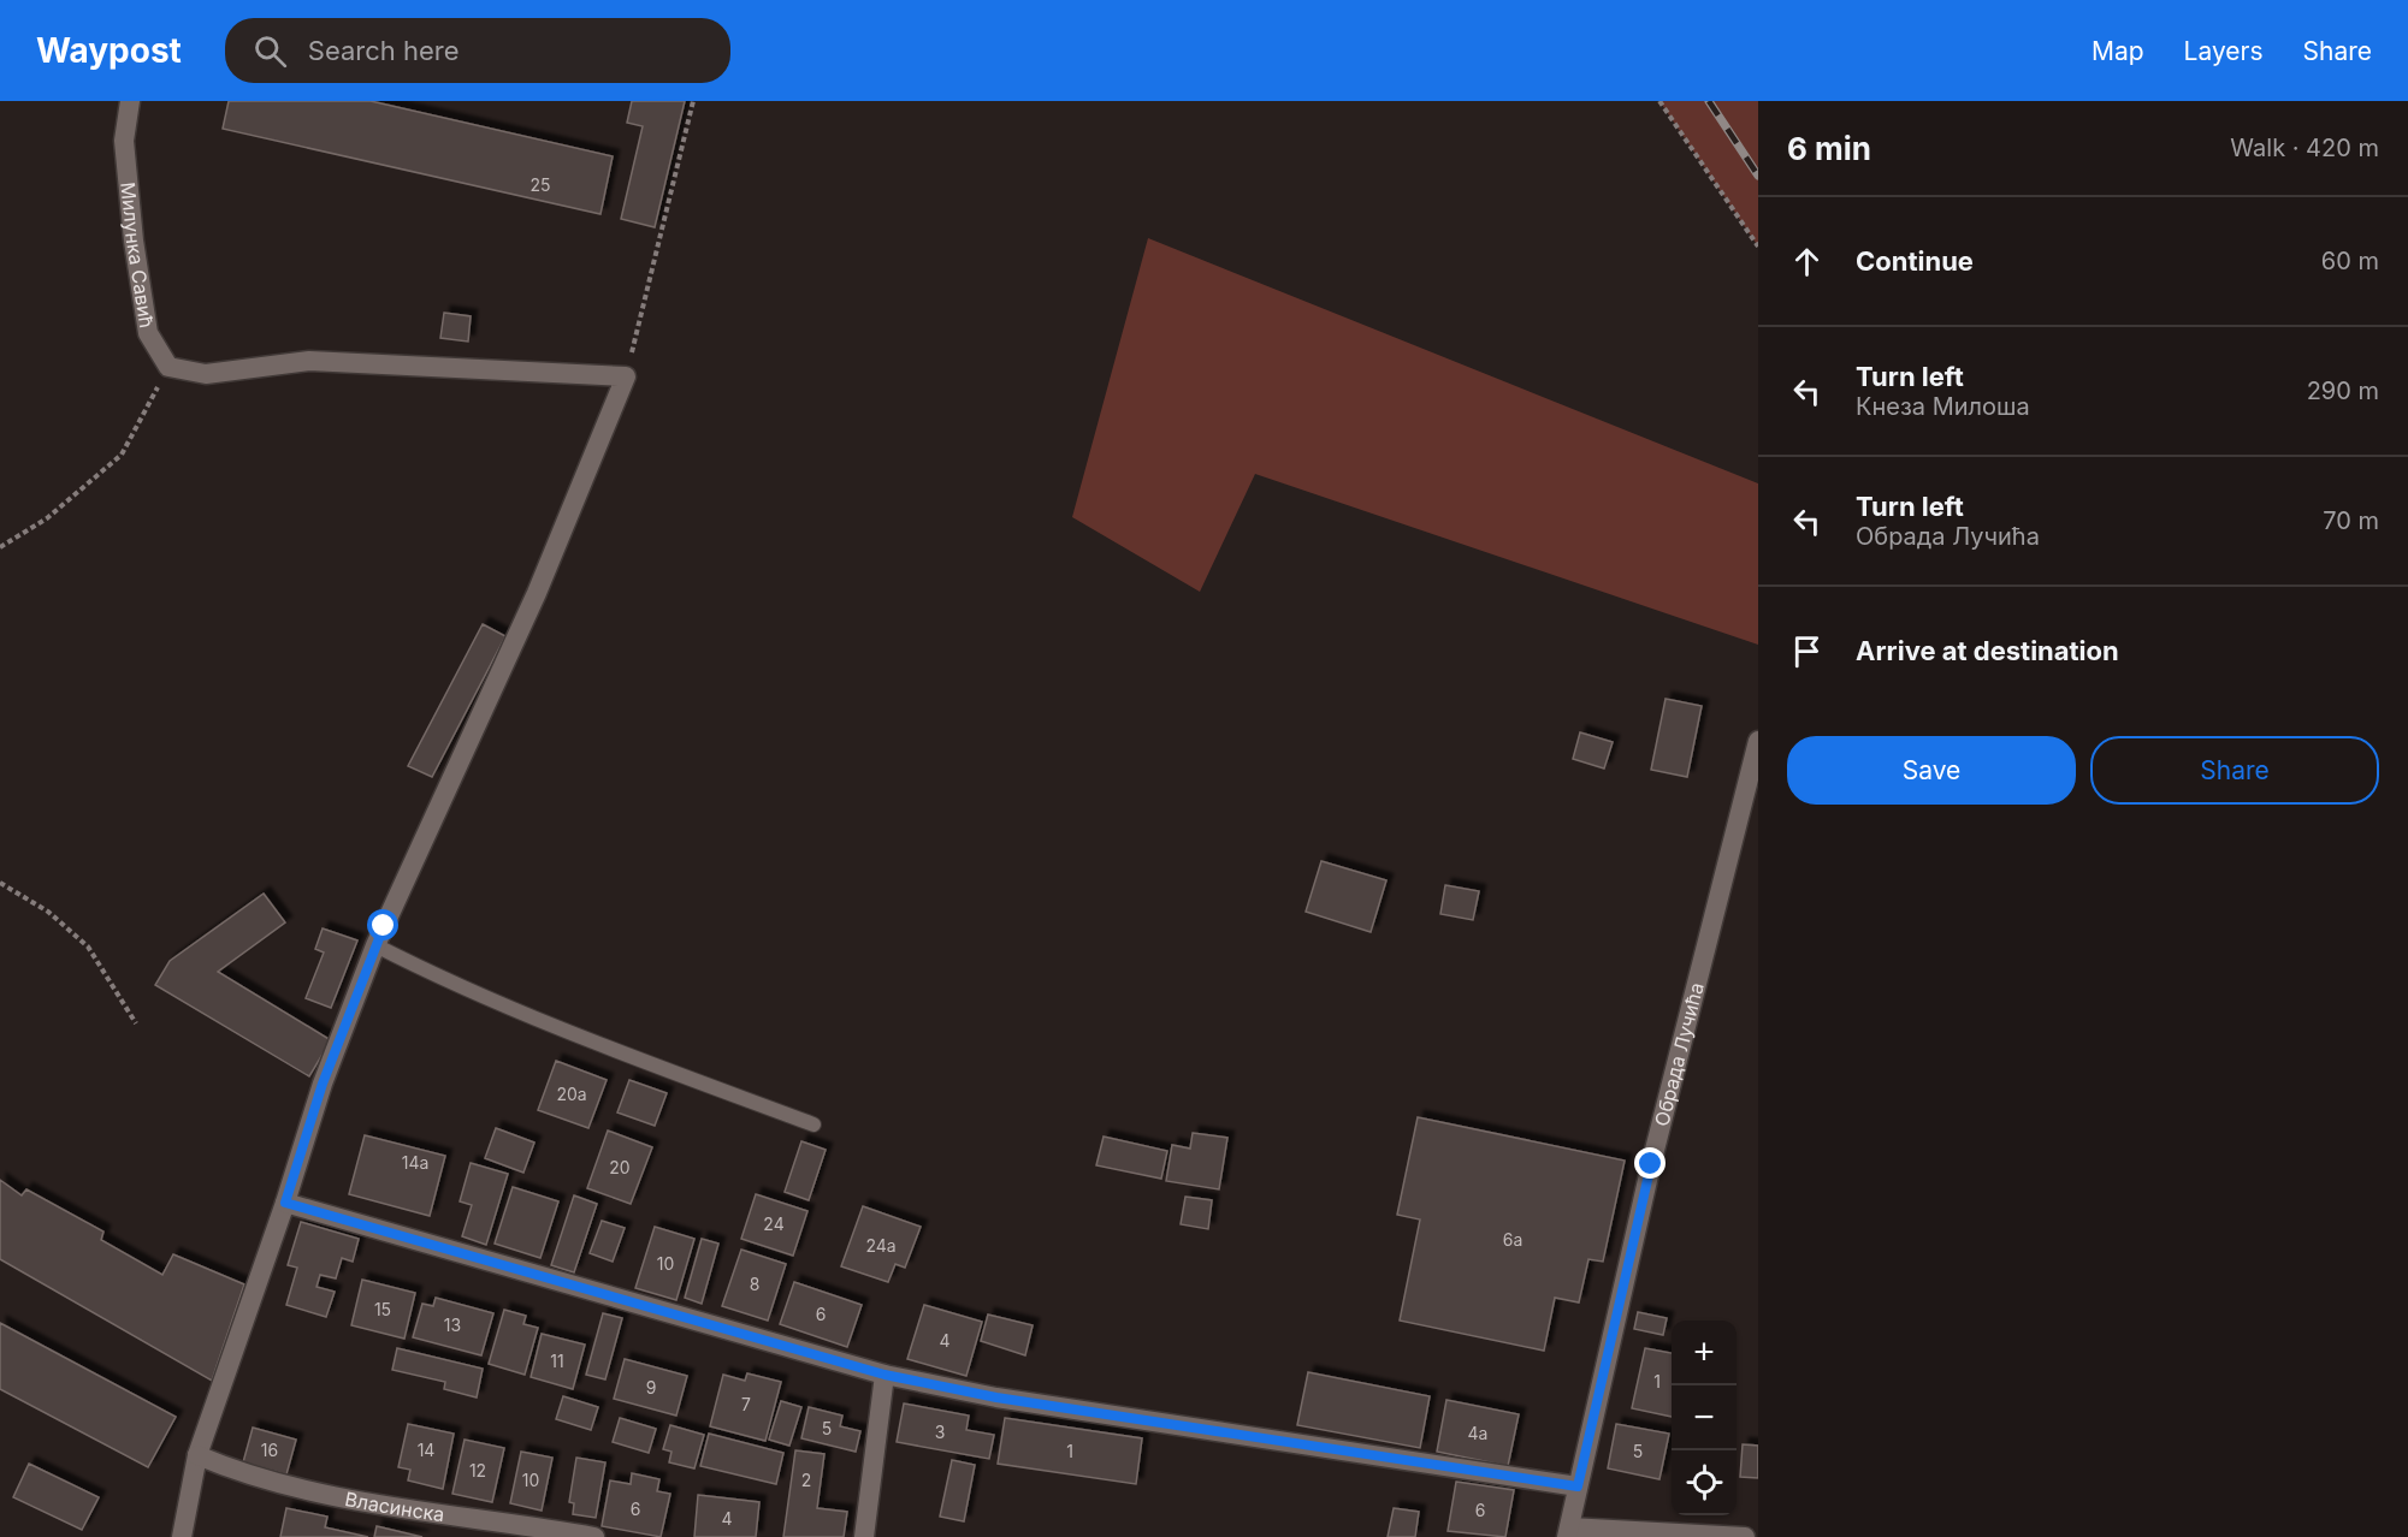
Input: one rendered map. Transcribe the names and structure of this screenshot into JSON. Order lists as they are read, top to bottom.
{
  "streets": {
    "street": ["Милунка Савић", "Обрада Лучића", "Власинска"]
  },
  "house_numbers": [
    "25",
    "20a",
    "14a",
    "20",
    "24",
    "6a",
    "24a",
    "10",
    "8",
    "15",
    "6",
    "13",
    "4",
    "11",
    "1",
    "9",
    "7",
    "5",
    "3",
    "4a",
    "16",
    "14",
    "1",
    "5",
    "12",
    "10",
    "2",
    "6",
    "6",
    "4"
  ],
  "page": {
    "header": "Waypost",
    "search": "Search here",
    "nav": ["Map", "Layers", "Share"],
    "heading": ["6 min", "Walk · 420 m"],
    "list": [
      ["Continue", "60 m"],
      ["Turn left", "Кнеза Милоша", "290 m"],
      ["Turn left", "Обрада Лучића", "70 m"],
      "Arrive at destination"
    ],
    "buttons": ["Save", "Share"],
    "map_buttons": ["+", "−"]
  }
}
